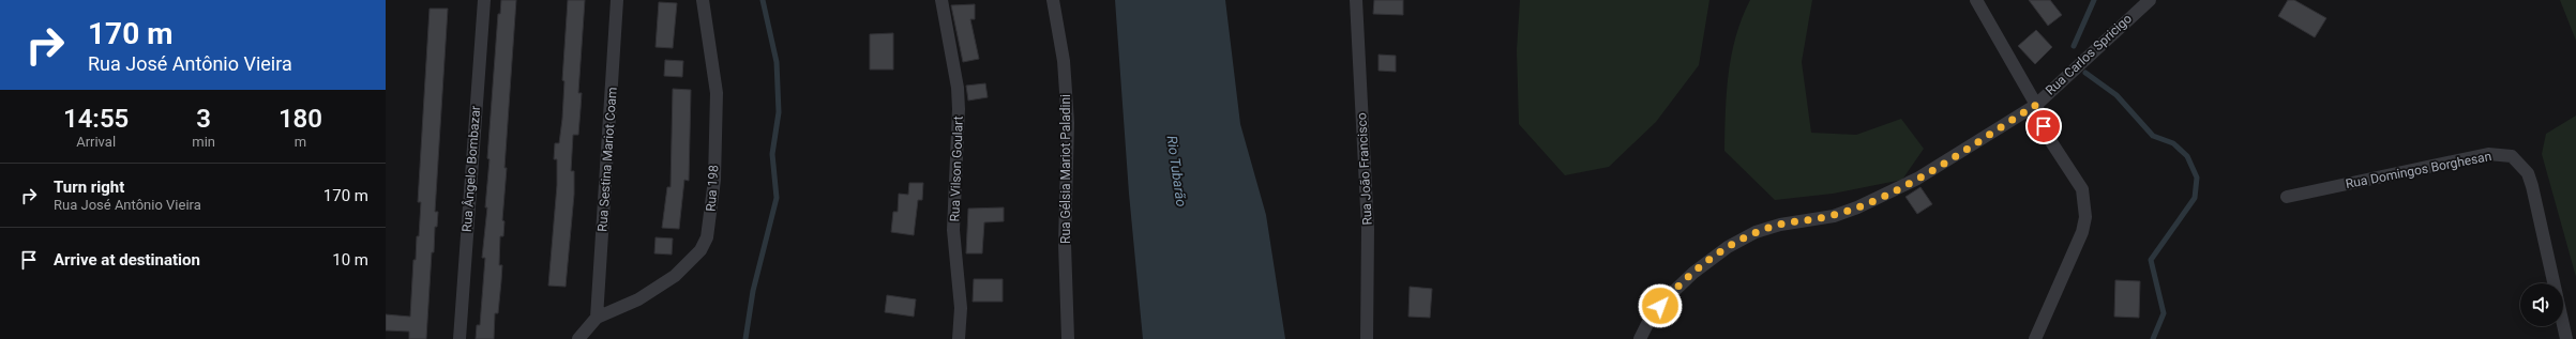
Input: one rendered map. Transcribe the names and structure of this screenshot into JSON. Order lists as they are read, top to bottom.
{
  "streets": {
    "street": [
      "Rua Carlos Spricigo",
      "Rua Sestina Mariot Coam",
      "Rua Ângelo Bombazar",
      "Rua Vilson Goulart",
      "Rua Gélsia Mariot Paladini",
      "Rua João Francisco",
      "Rua Domingos Borghesan",
      "Rua 198"
    ]
  },
  "crossings": [
    ["Rua Sestina Mariot Coam", "Rua 198"]
  ],
  "water": ["Rio Tubarão"],
  "page": {
    "turn": ["170 m", "Rua José Antônio Vieira"],
    "eta": [
      "14:55",
      "Arrival",
      "3",
      "min",
      "180",
      "m"
    ],
    "list": [
      {
        "name": "Turn right",
        "note": "Rua José Antônio Vieira",
        "value": "170 m"
      },
      {
        "name": "Arrive at destination",
        "value": "10 m"
      }
    ]
  }
}
